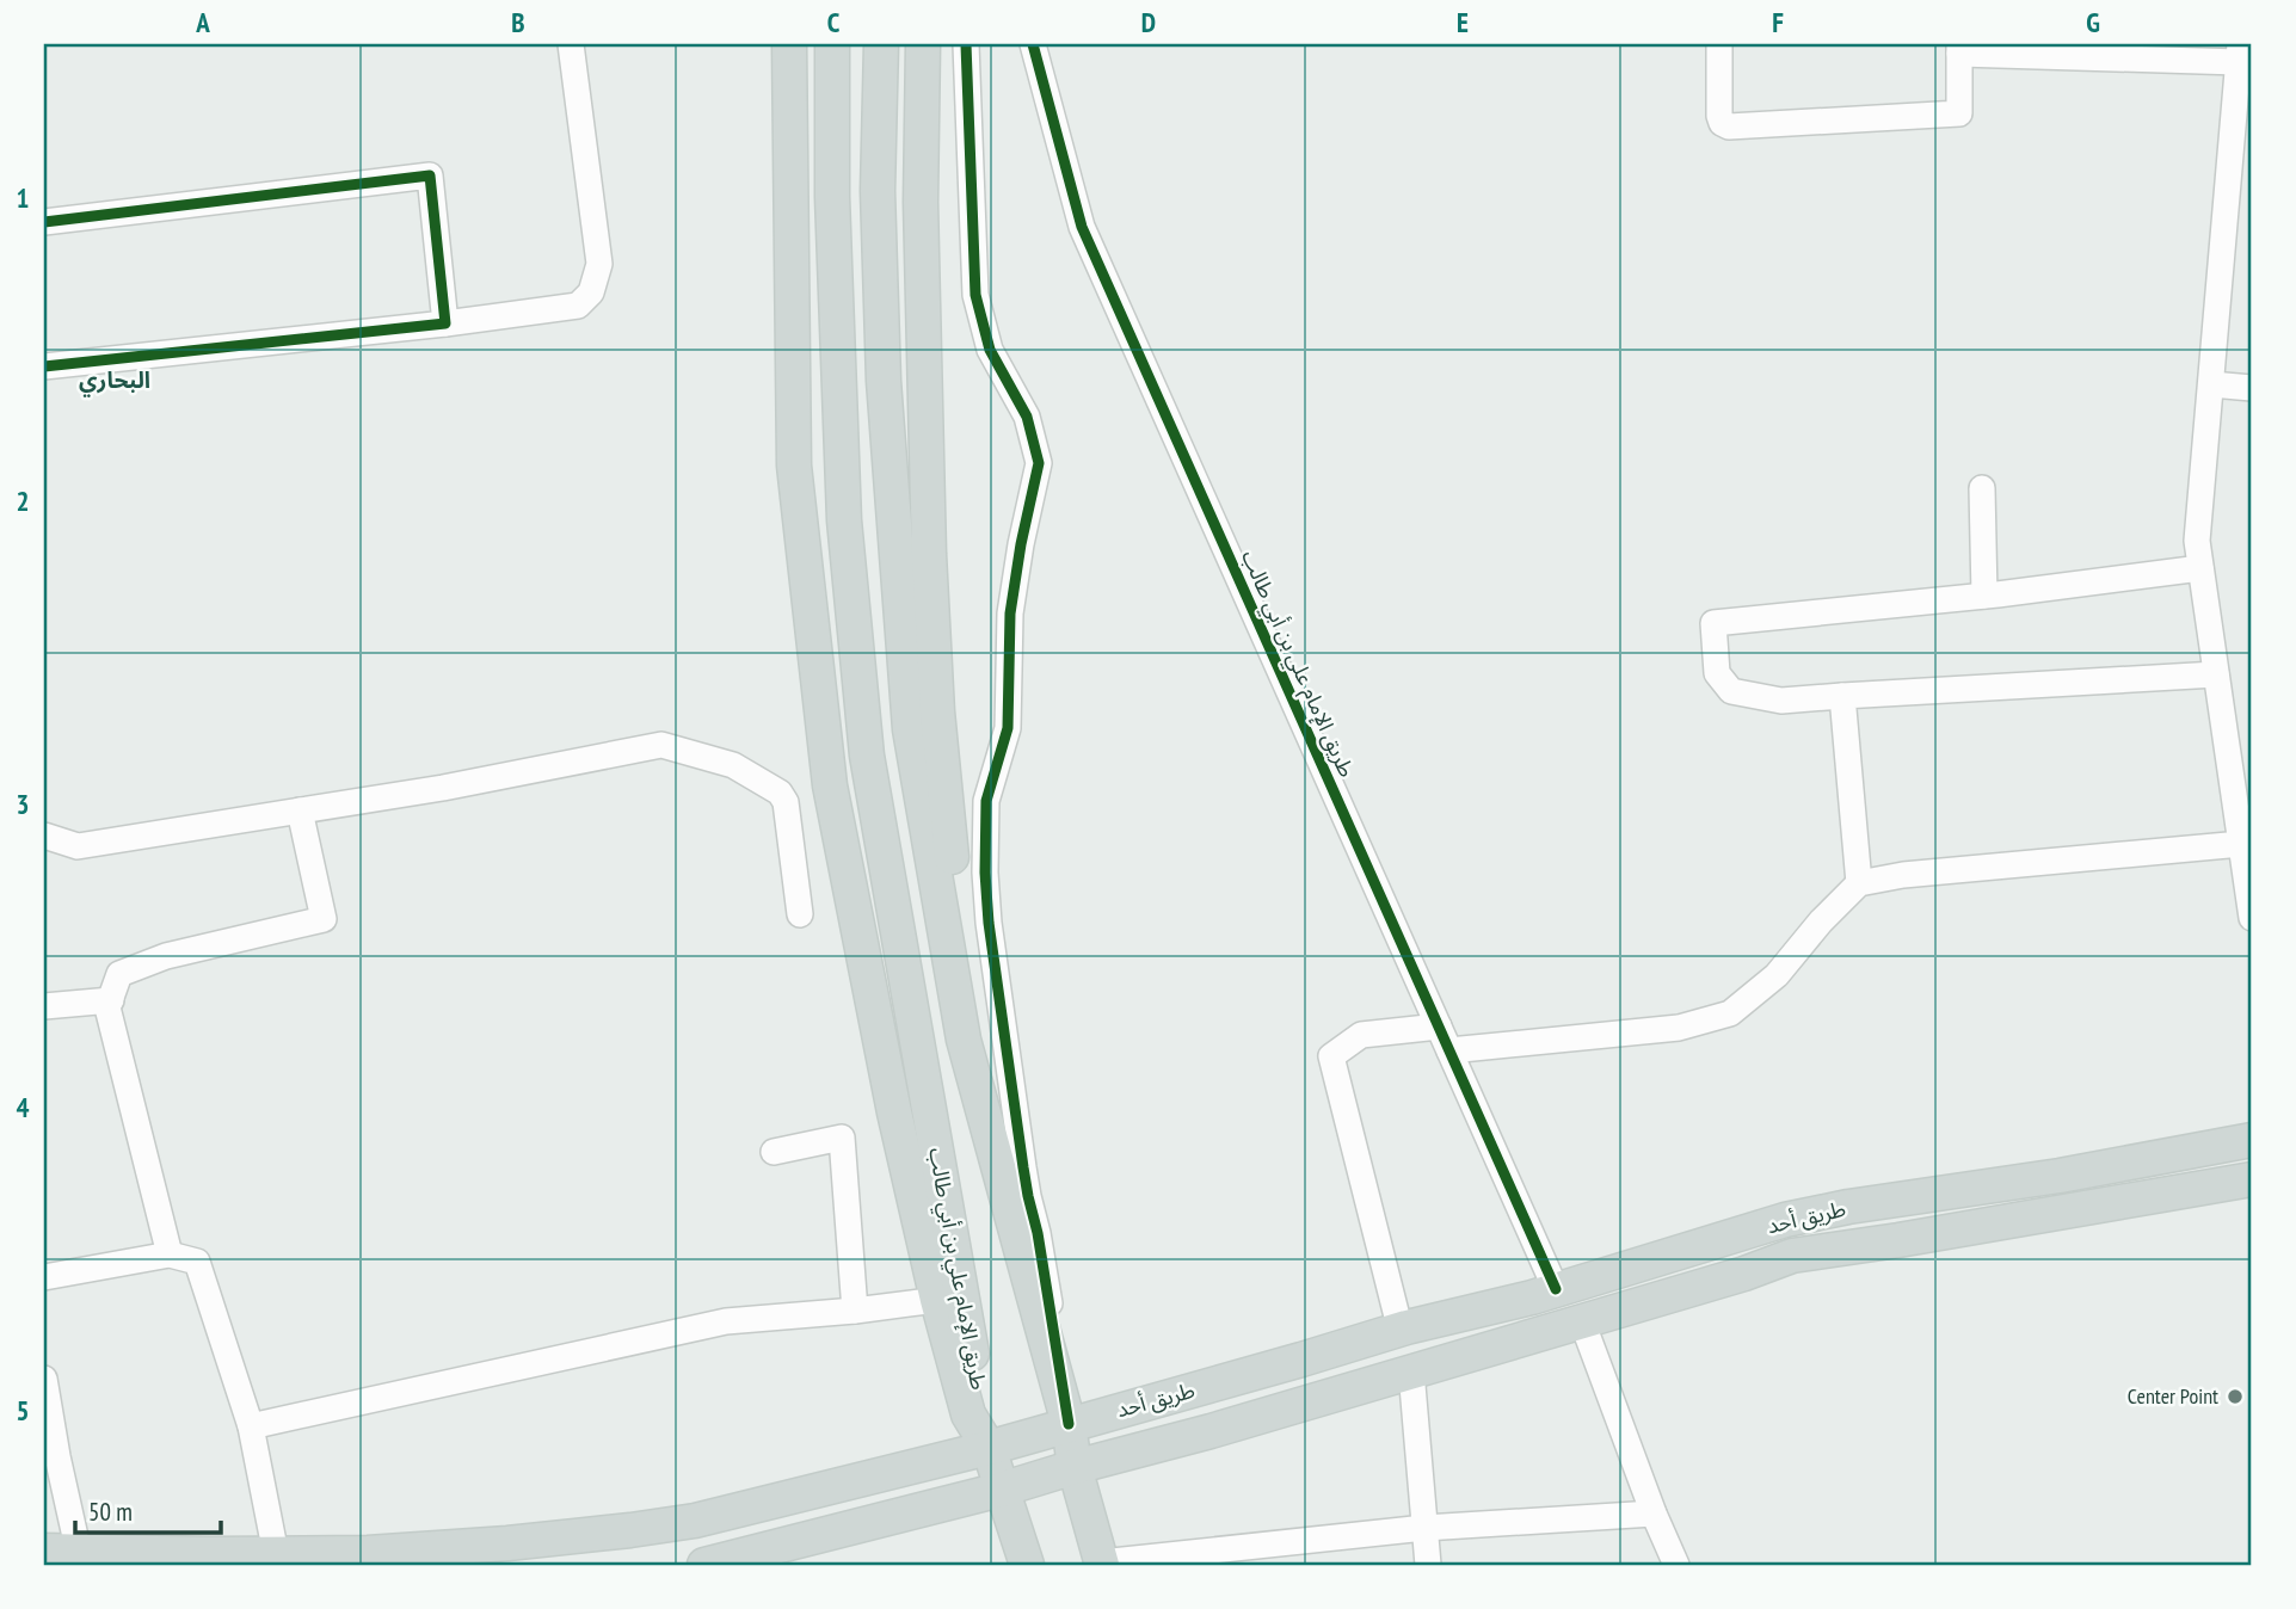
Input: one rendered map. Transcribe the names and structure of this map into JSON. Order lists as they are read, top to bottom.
{
  "streets": {
    "main road": ["طريق الإمام علي بن أبي طالب", "طريق أحد"]
  },
  "crossings": [
    ["طريق الإمام علي بن أبي طالب", "طريق أحد"]
  ],
  "districts": ["البحاري"],
  "places": ["Center Point"],
  "scale_bar": "50 m",
  "grid": {
    "columns": [
      "A",
      "B",
      "C",
      "D",
      "E",
      "F",
      "G"
    ],
    "rows": [
      "1",
      "2",
      "3",
      "4",
      "5"
    ]
  }
}
